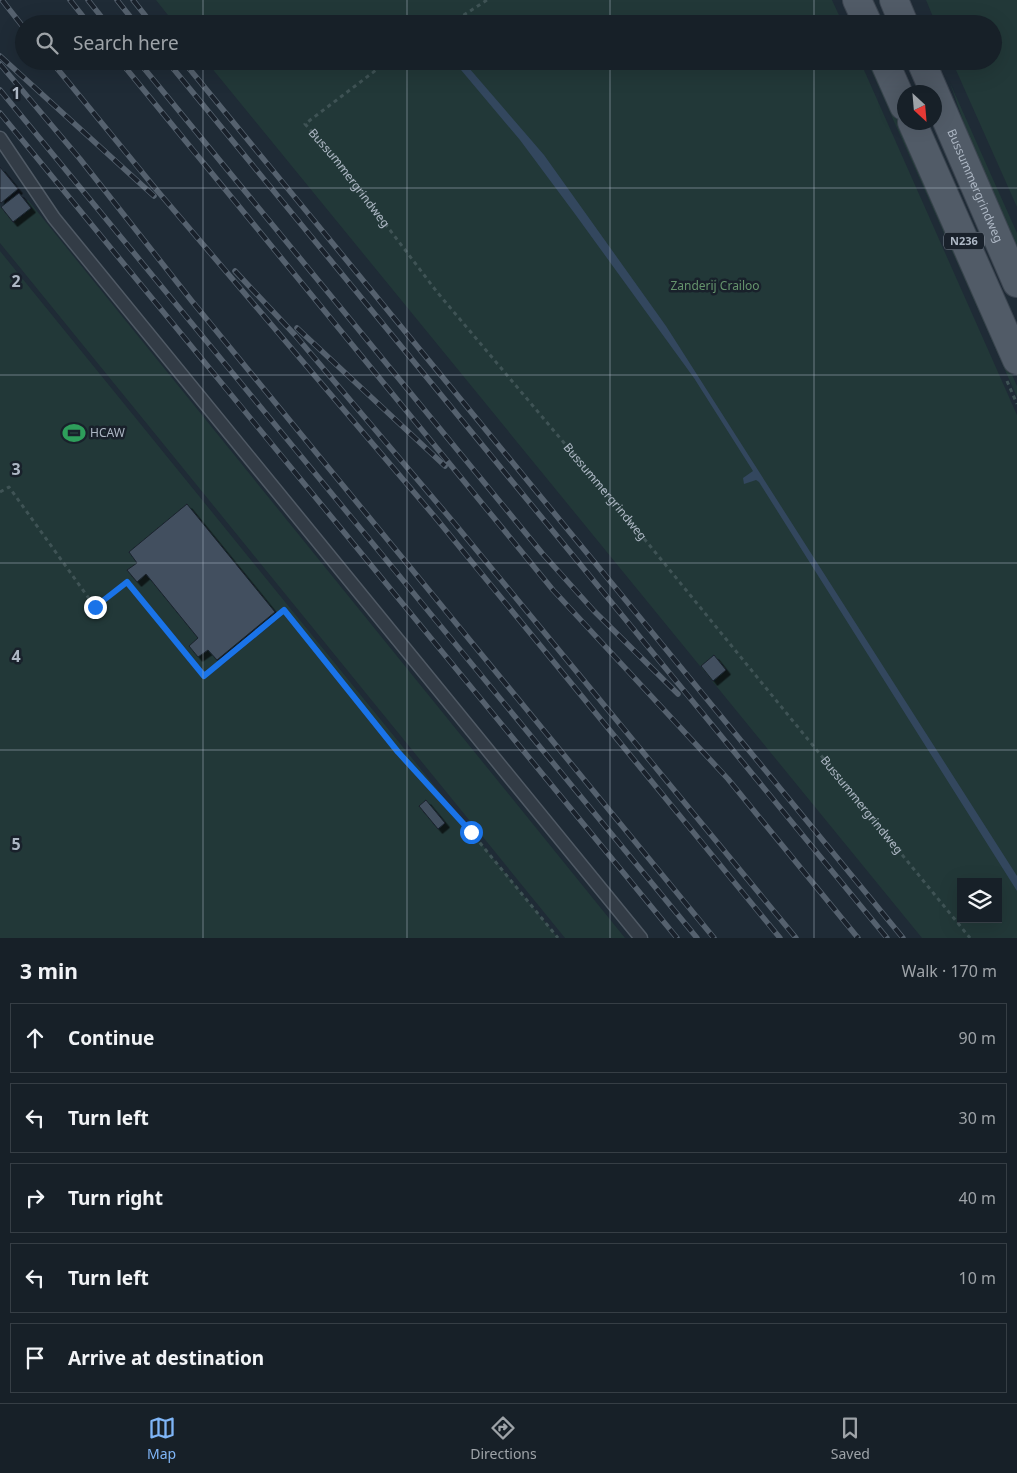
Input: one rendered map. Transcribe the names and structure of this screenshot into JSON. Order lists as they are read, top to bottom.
{
  "streets": {
    "main road": ["Bussummergrindweg", "N236"]
  },
  "parks": ["Zanderij Crailoo"],
  "places": {
    "sports": ["HCAW"]
  },
  "north": "bottom right",
  "page": {
    "search": "Search here",
    "heading": ["3 min", "Walk · 170 m"],
    "list": [
      ["Continue", "90 m"],
      ["Turn left", "30 m"],
      ["Turn right", "40 m"],
      ["Turn left", "10 m"],
      "Arrive at destination"
    ],
    "nav": ["Map", "Directions", "Saved"]
  },
  "grid": {
    "rows": [
      "1",
      "2",
      "3",
      "4",
      "5"
    ]
  }
}
